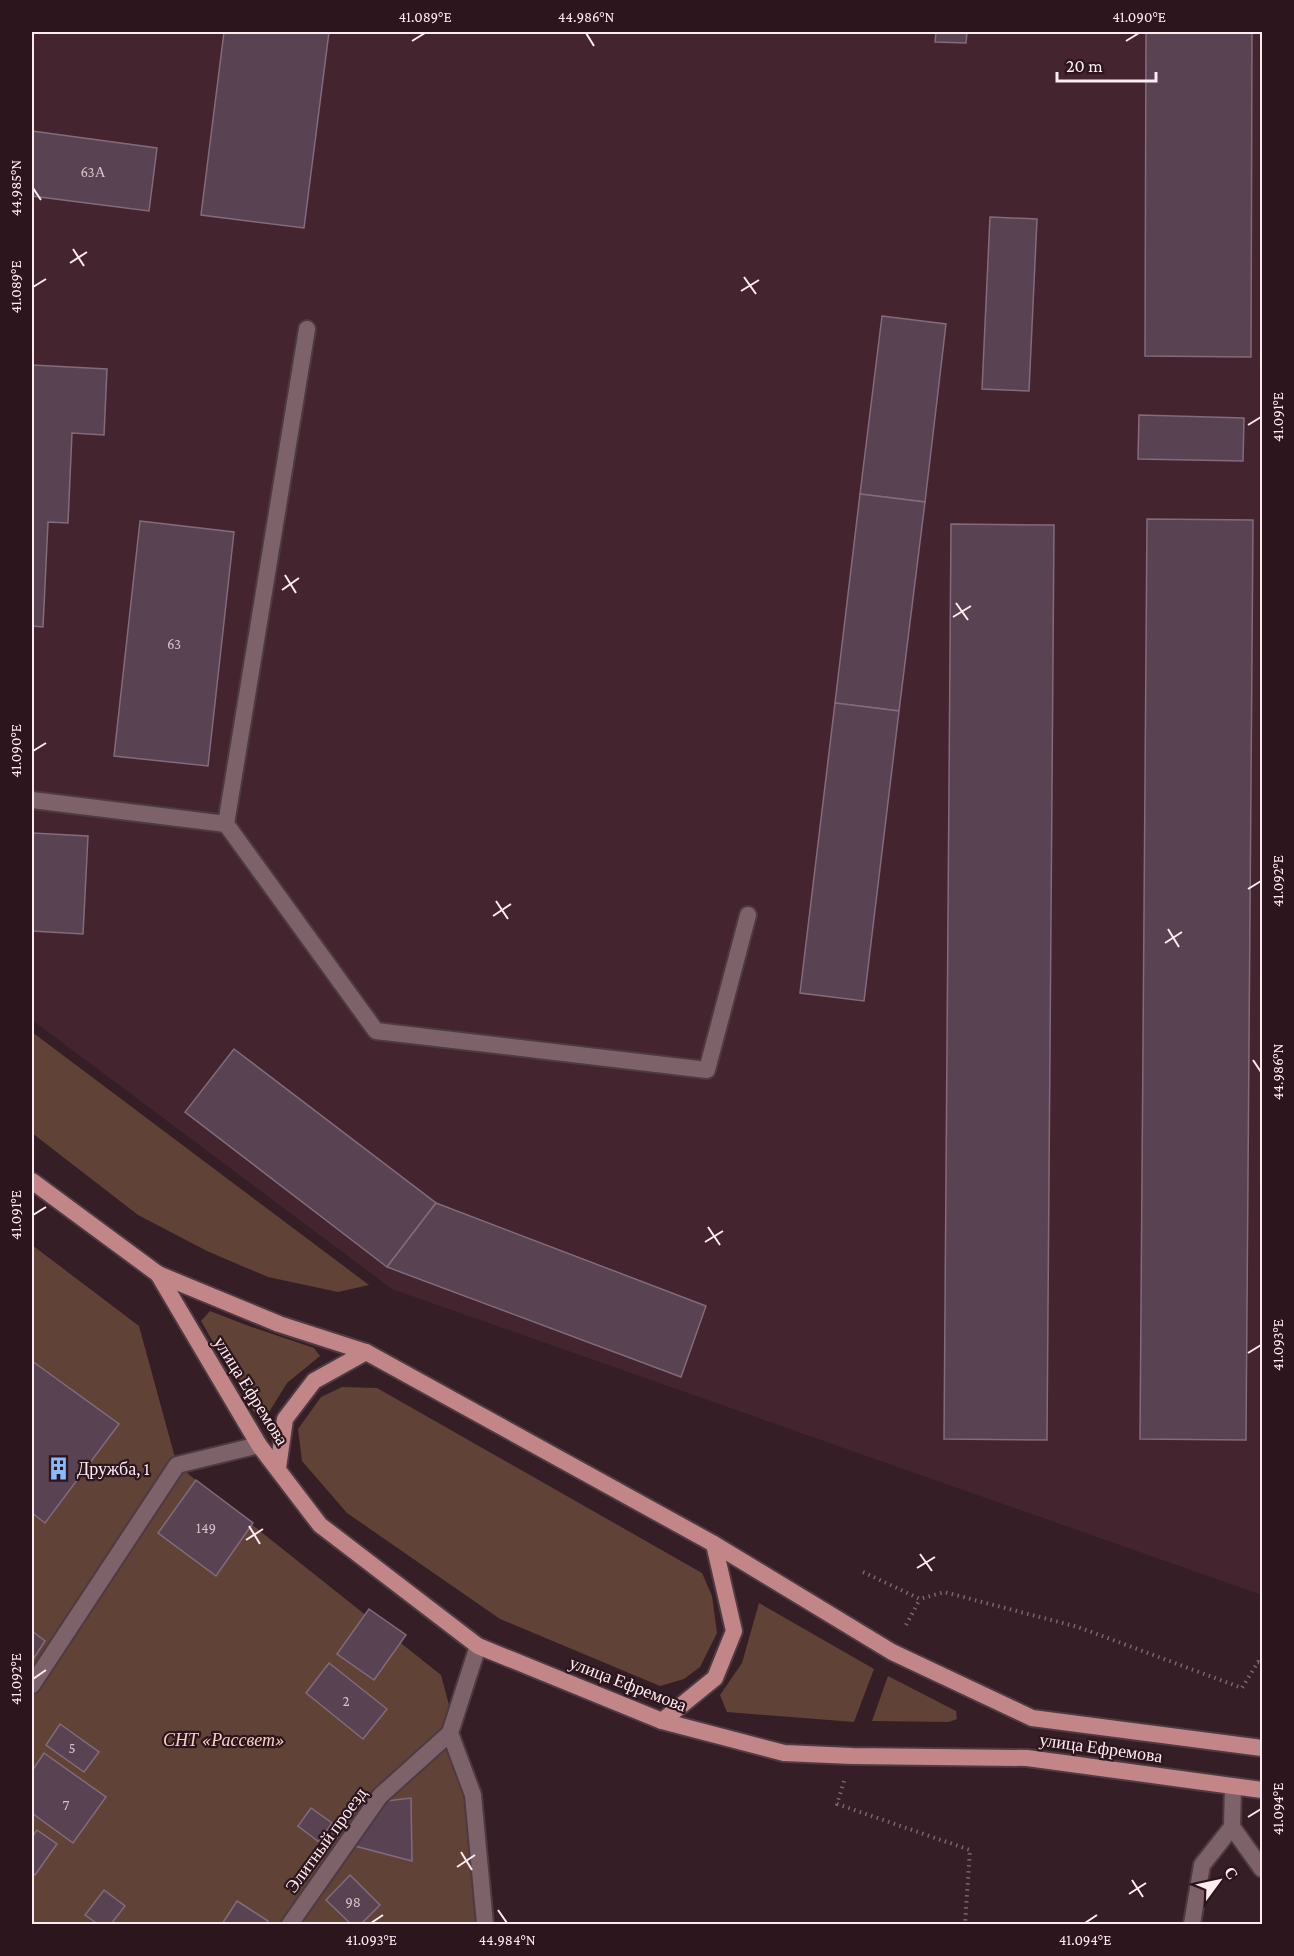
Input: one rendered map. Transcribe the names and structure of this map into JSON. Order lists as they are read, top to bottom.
{
  "streets": {
    "main road": ["улица Ефремова"],
    "street": ["Элитный проезд"]
  },
  "parks": ["СНТ «Рассвет»"],
  "places": {
    "building": ["Дружба, 1"]
  },
  "house_numbers": [
    "63А",
    "63",
    "149",
    "2",
    "5",
    "7",
    "98"
  ],
  "scale_bar": "20 m",
  "north": "top right",
  "coordinates": [
    "41.089°E",
    "44.986°N",
    "41.090°E",
    "44.985°N",
    "41.091°E",
    "41.092°E",
    "41.093°E",
    "41.094°E",
    "44.984°N"
  ]
}
